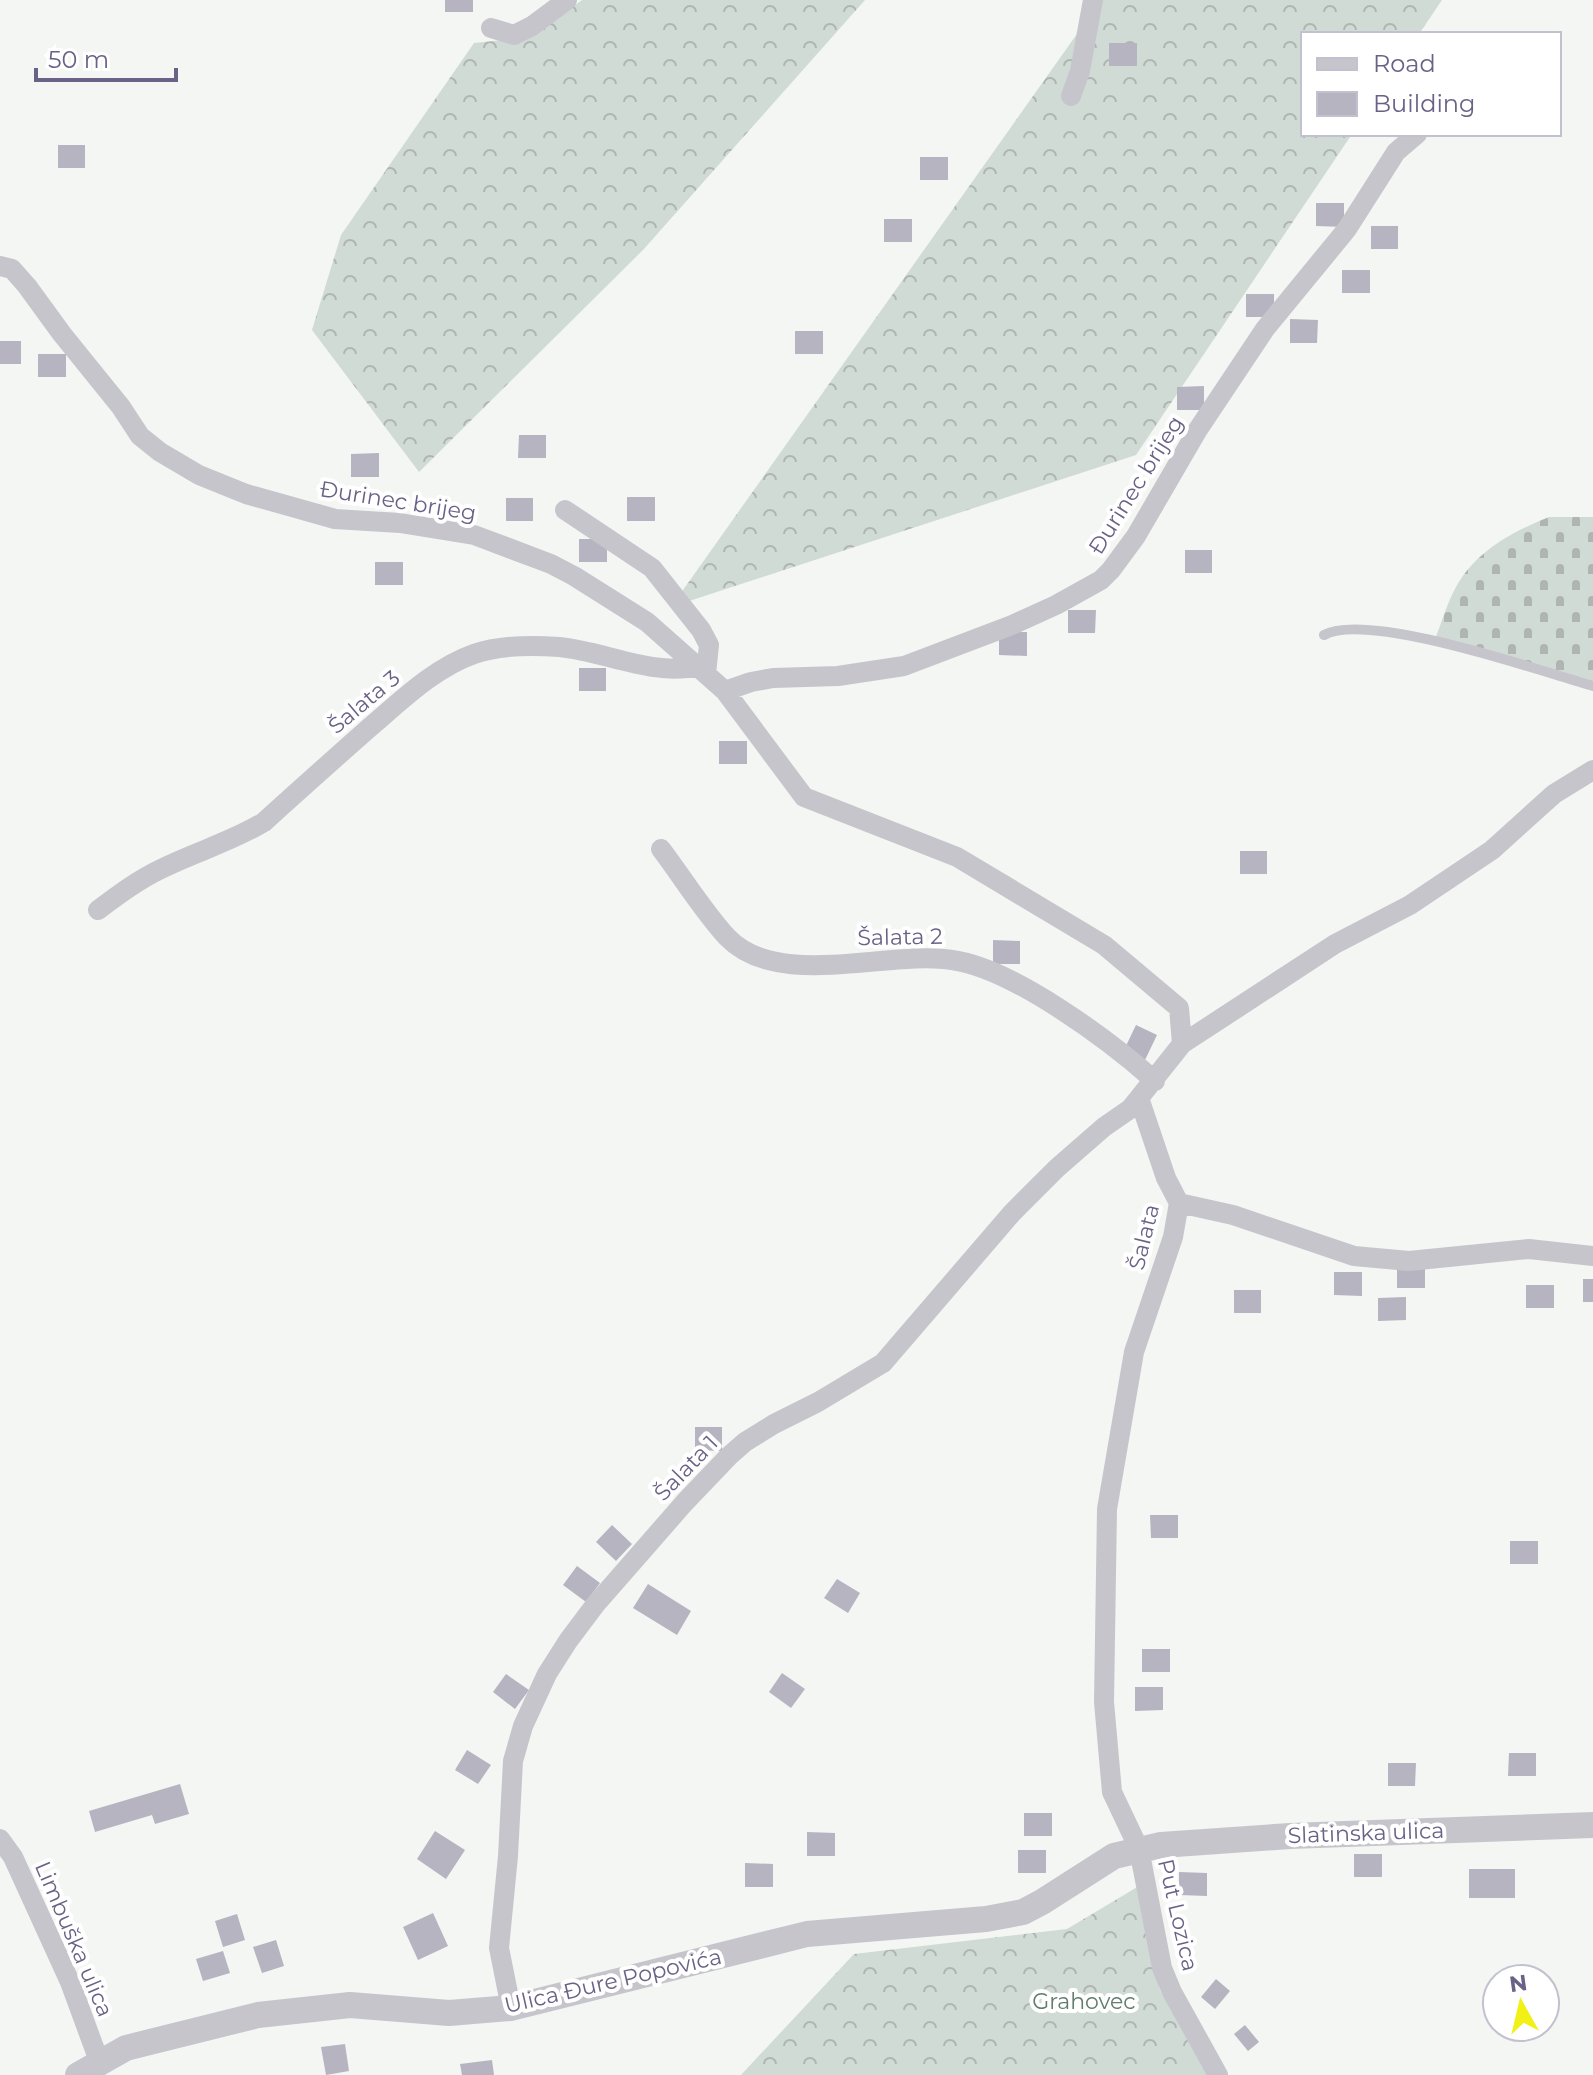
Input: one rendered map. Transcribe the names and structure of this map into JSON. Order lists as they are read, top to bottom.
{
  "streets": {
    "street": [
      "Đurinec brijeg",
      "Šalata 3",
      "Šalata 2",
      "Šalata",
      "Šalata 1",
      "Slatinska ulica",
      "Put Lozica",
      "Limbuška ulica",
      "Ulica Đure Popovića"
    ]
  },
  "crossings": [
    ["Đurinec brijeg", "Šalata 3"],
    ["Šalata", "Šalata 1"],
    ["Šalata", "Slatinska ulica"],
    ["Šalata", "Put Lozica"],
    ["Šalata", "Ulica Đure Popovića"],
    ["Šalata 1", "Ulica Đure Popovića"],
    ["Slatinska ulica", "Put Lozica"],
    ["Slatinska ulica", "Ulica Đure Popovića"],
    ["Put Lozica", "Ulica Đure Popovića"],
    ["Limbuška ulica", "Ulica Đure Popovića"]
  ],
  "parks": ["Grahovec"],
  "legend": ["Road", "Building"],
  "scale_bar": "50 m",
  "north": "top"
}
